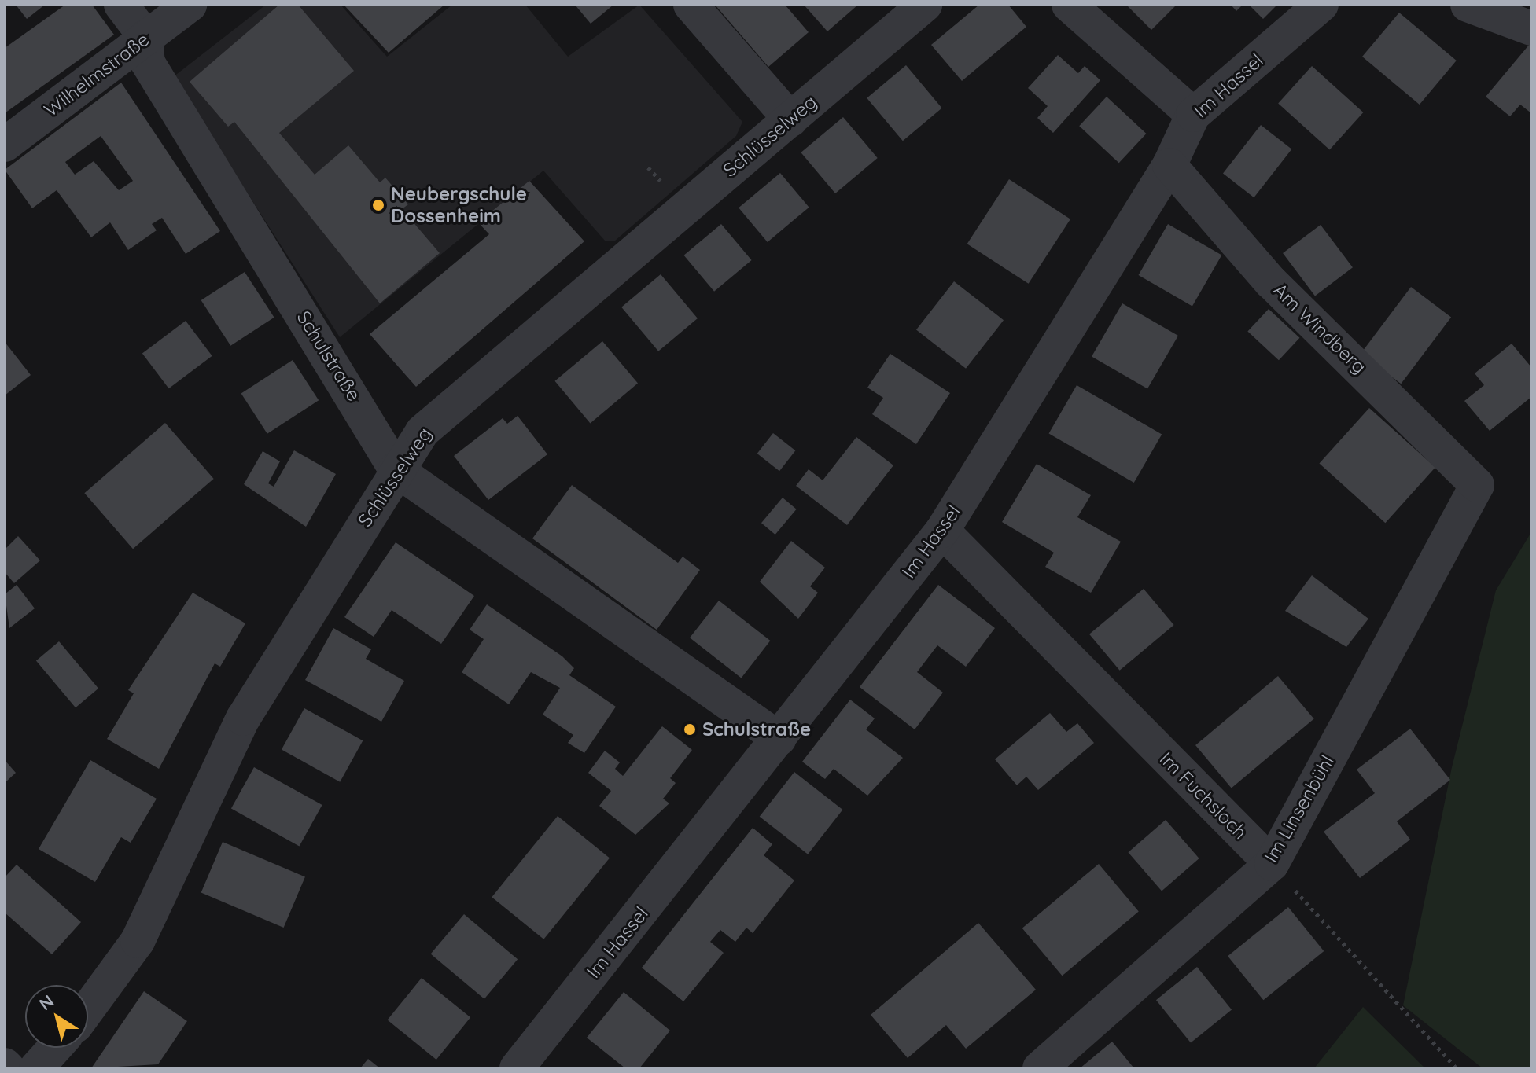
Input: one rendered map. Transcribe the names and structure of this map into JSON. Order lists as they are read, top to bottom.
{
  "streets": {
    "street": [
      "Wilhelmstraße",
      "Im Hassel",
      "Schlüsselweg",
      "Am Windberg",
      "Schulstraße",
      "Im Fuchsloch",
      "Im Linsenbühl"
    ]
  },
  "crossings": [
    ["Wilhelmstraße", "Schulstraße"],
    ["Im Hassel", "Am Windberg"],
    ["Im Hassel", "Schulstraße"],
    ["Im Hassel", "Im Fuchsloch"],
    ["Schlüsselweg", "Schulstraße"],
    ["Am Windberg", "Im Linsenbühl"],
    ["Im Fuchsloch", "Im Linsenbühl"]
  ],
  "places": ["Neubergschule Dossenheim", "Schulstraße"],
  "north": "top left"
}
